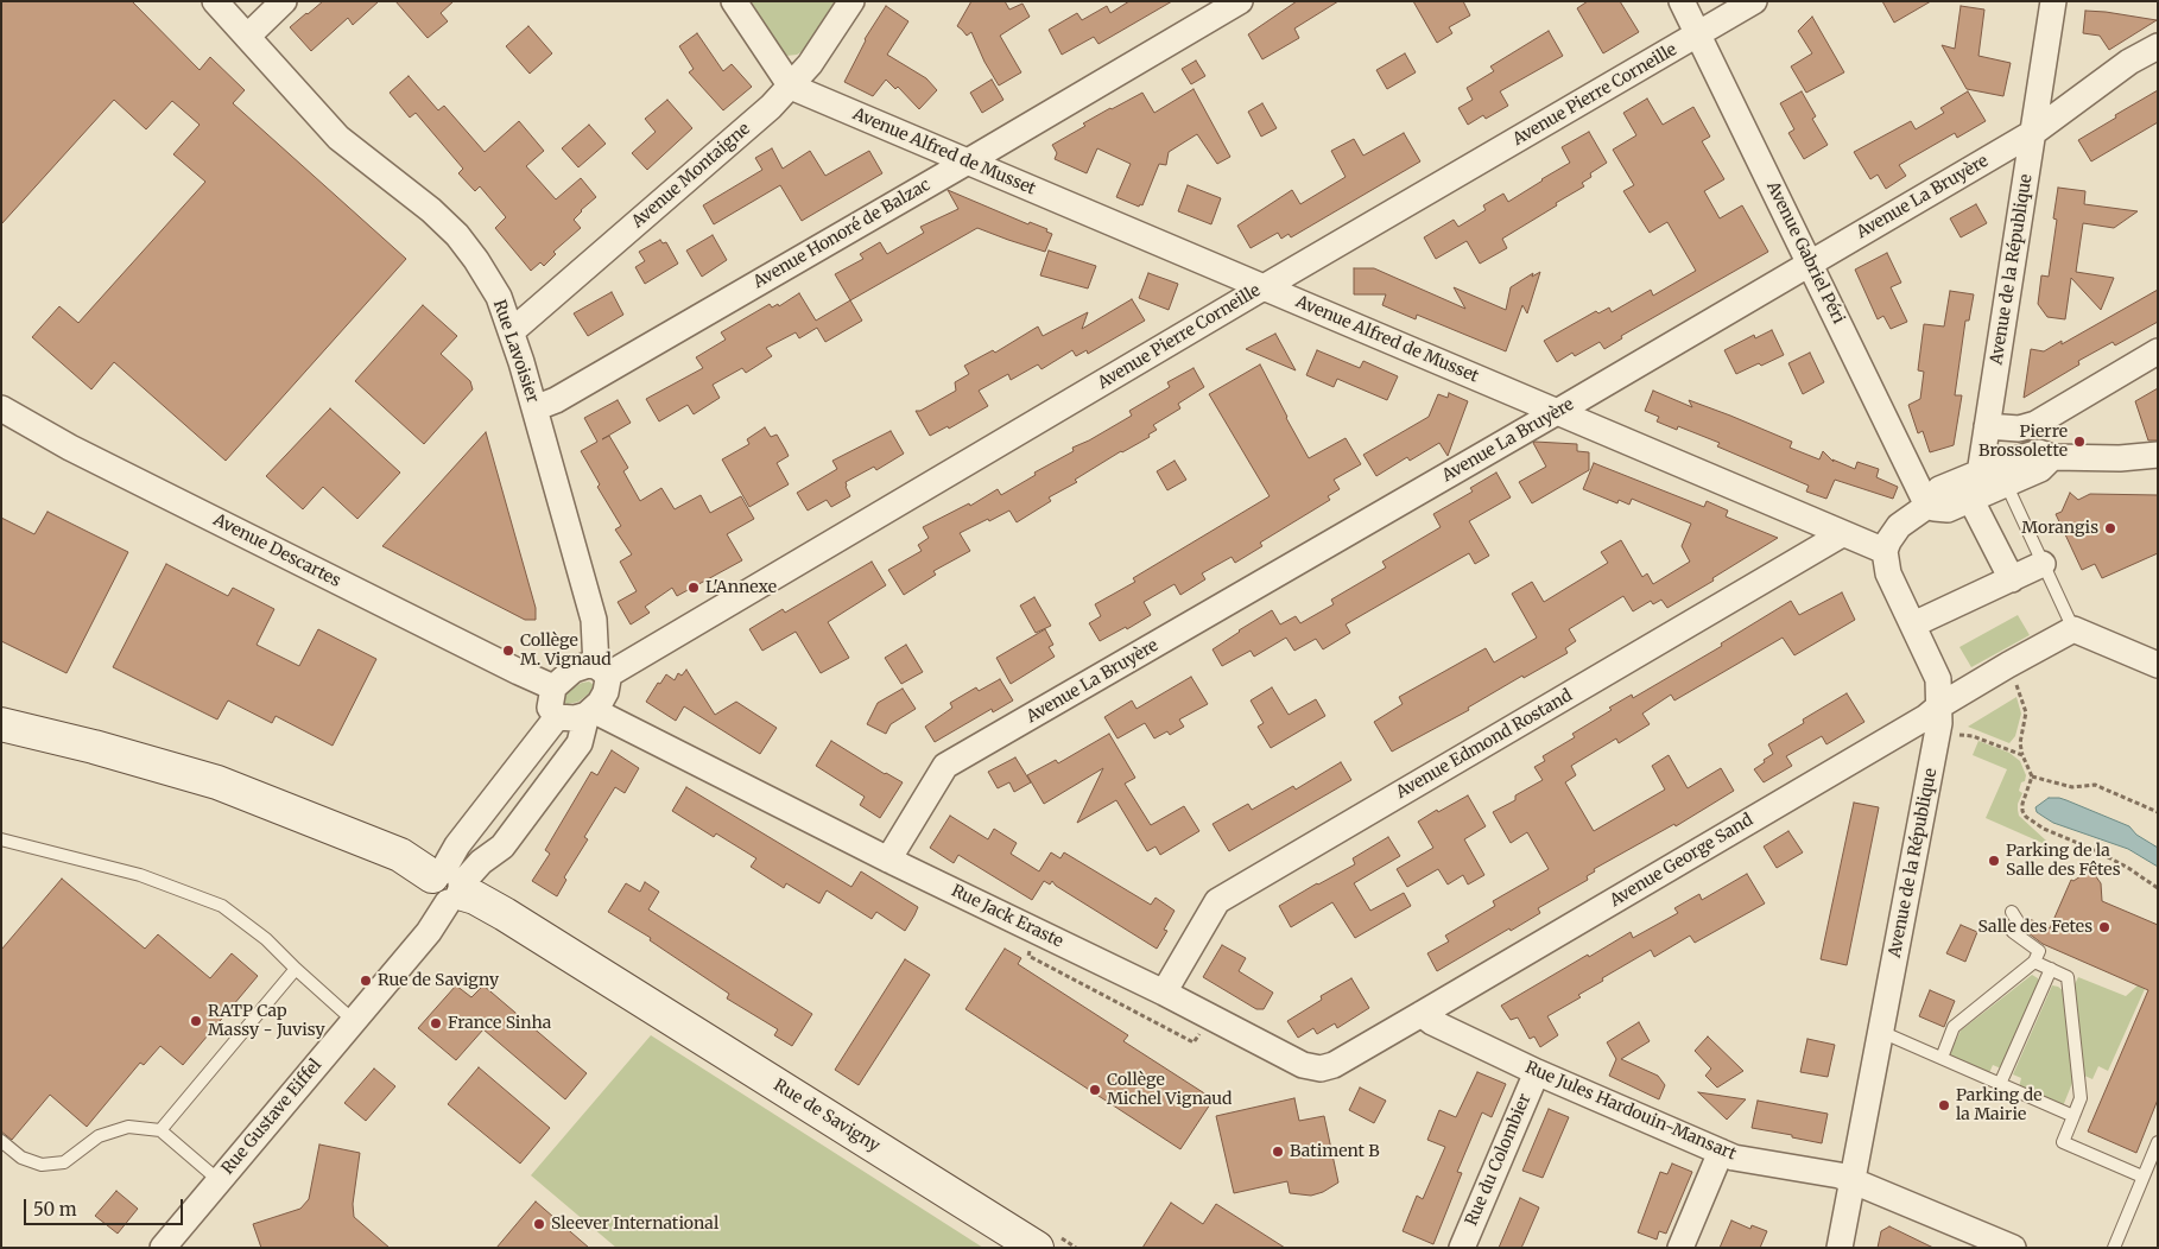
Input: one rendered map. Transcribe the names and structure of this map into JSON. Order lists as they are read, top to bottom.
{
  "streets": {
    "street": [
      "Avenue Pierre Corneille",
      "Avenue Alfred de Musset",
      "Avenue Montaigne",
      "Avenue La Bruyère",
      "Avenue Honoré de Balzac",
      "Avenue Gabriel Péri",
      "Avenue de la République",
      "Rue Lavoisier",
      "Avenue Descartes",
      "Avenue Edmond Rostand",
      "Avenue George Sand",
      "Rue Jack Eraste",
      "Rue Jules Hardouin-Mansart",
      "Rue de Savigny",
      "Rue Gustave Eiffel",
      "Rue du Colombier"
    ]
  },
  "crossings": [
    ["Avenue Pierre Corneille", "Avenue Alfred de Musset"],
    ["Avenue Pierre Corneille", "Avenue Gabriel Péri"],
    ["Avenue Pierre Corneille", "Rue Lavoisier"],
    ["Avenue Pierre Corneille", "Avenue Descartes"],
    ["Avenue Pierre Corneille", "Rue Jack Eraste"],
    ["Avenue Alfred de Musset", "Avenue Montaigne"],
    ["Avenue Alfred de Musset", "Avenue La Bruyère"],
    ["Avenue Alfred de Musset", "Avenue Honoré de Balzac"],
    ["Avenue Alfred de Musset", "Avenue de la République"],
    ["Avenue Alfred de Musset", "Avenue Edmond Rostand"],
    ["Avenue Montaigne", "Rue Lavoisier"],
    ["Avenue La Bruyère", "Avenue Gabriel Péri"],
    ["Avenue La Bruyère", "Avenue de la République"],
    ["Avenue La Bruyère", "Rue Jack Eraste"],
    ["Avenue Honoré de Balzac", "Rue Lavoisier"],
    ["Avenue de la République", "Avenue George Sand"],
    ["Avenue de la République", "Rue Jules Hardouin-Mansart"],
    ["Rue Lavoisier", "Avenue Descartes"],
    ["Rue Lavoisier", "Rue Jack Eraste"],
    ["Avenue Descartes", "Rue Jack Eraste"],
    ["Avenue Edmond Rostand", "Rue Jack Eraste"],
    ["Avenue George Sand", "Rue Jack Eraste"],
    ["Avenue George Sand", "Rue Jules Hardouin-Mansart"],
    ["Rue Jack Eraste", "Rue Jules Hardouin-Mansart"],
    ["Rue Jules Hardouin-Mansart", "Rue du Colombier"],
    ["Rue de Savigny", "Rue Gustave Eiffel"]
  ],
  "places": [
    "Pierre Brossolette",
    "Morangis",
    "L'Annexe",
    "Collège M. Vignaud",
    "Parking de la Salle des Fêtes",
    "Salle des Fetes",
    "Rue de Savigny",
    "RATP Cap Massy - Juvisy",
    "France Sinha",
    "Collège Michel Vignaud",
    "Parking de la Mairie",
    "Batiment B",
    "Sleever International"
  ],
  "scale_bar": "50 m"
}
